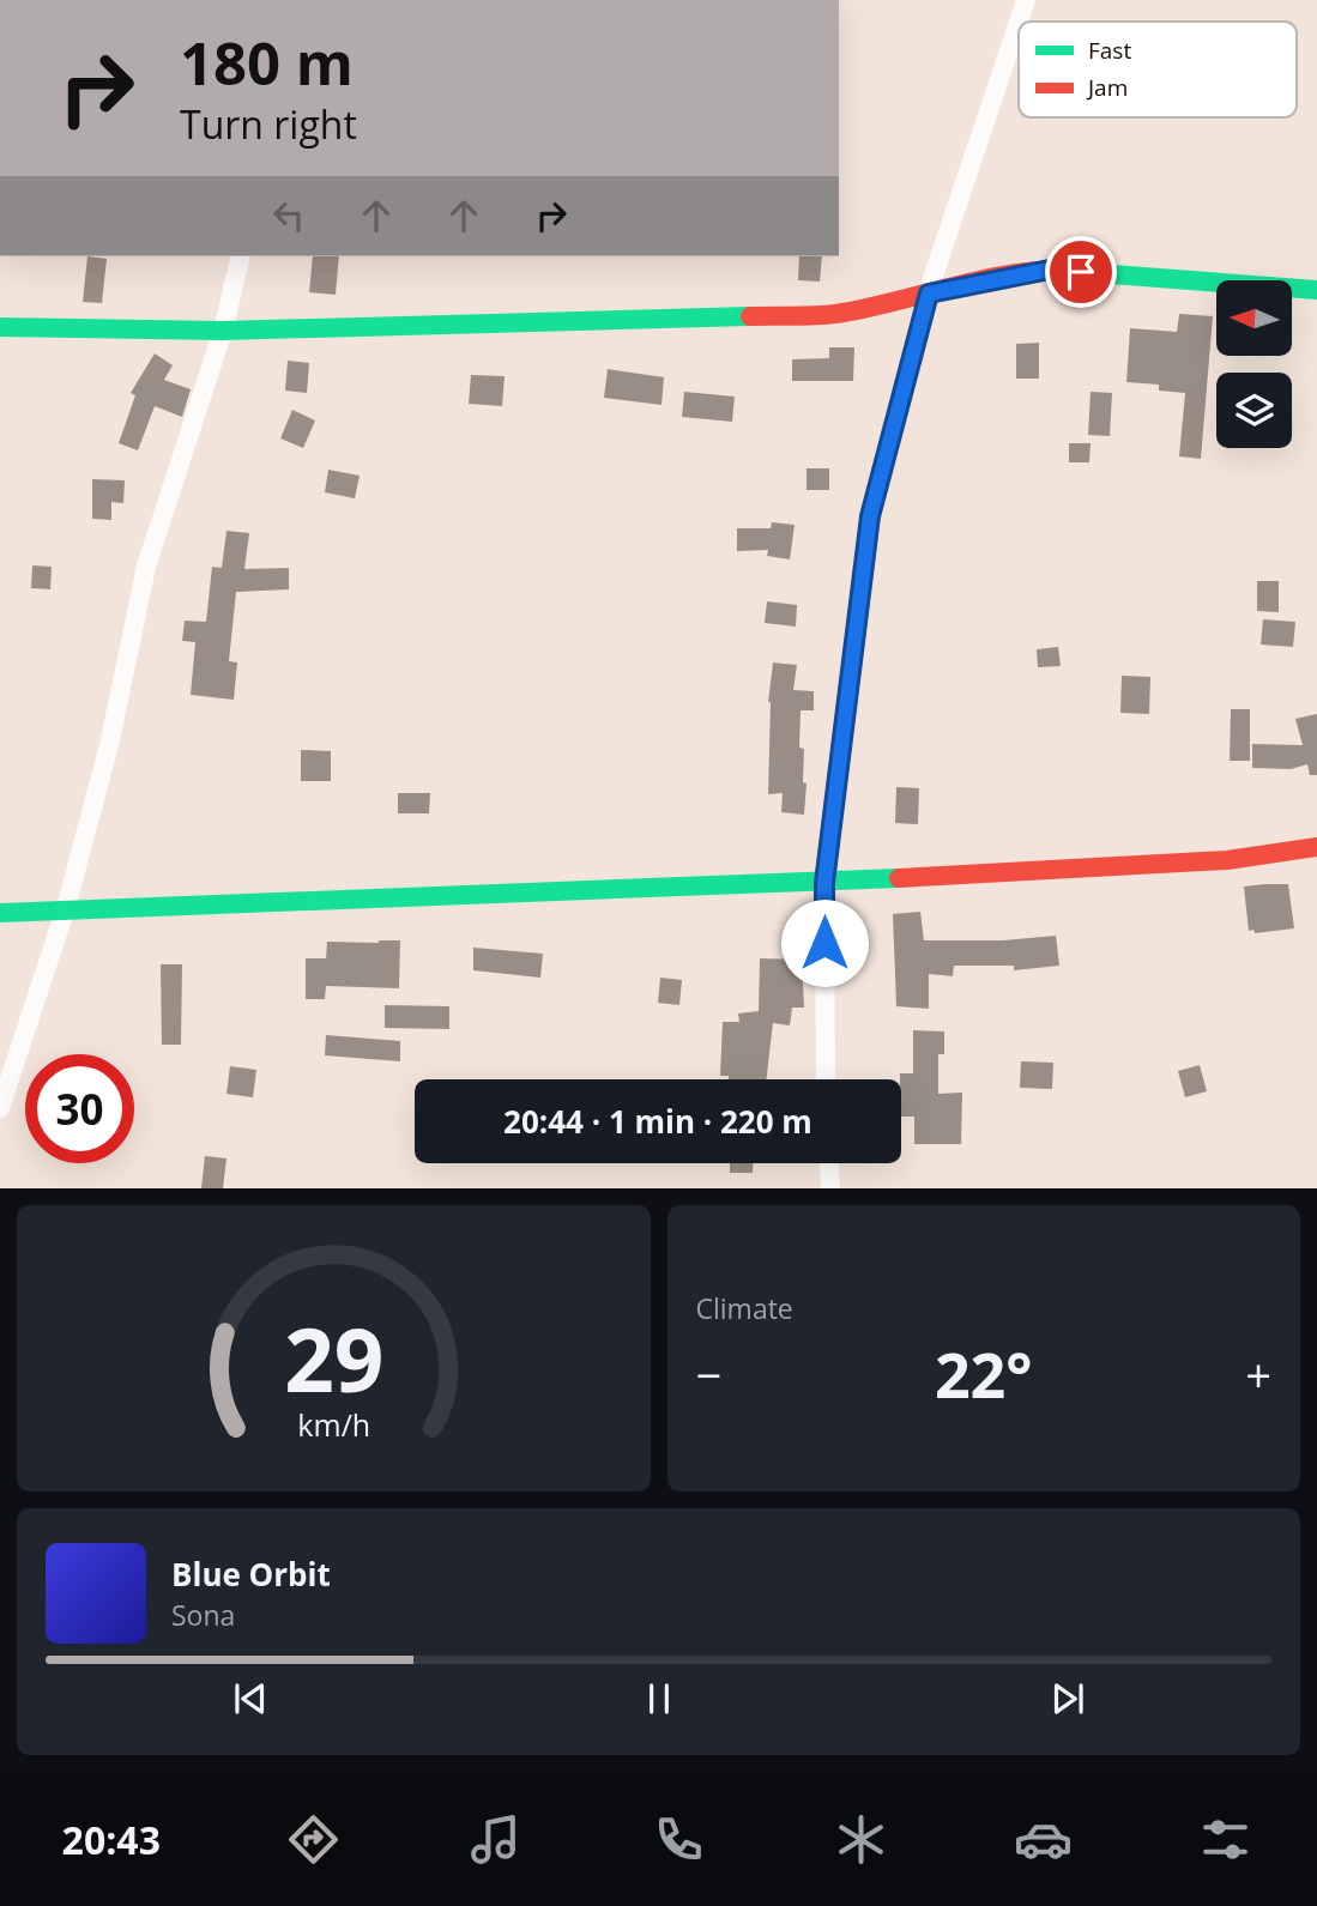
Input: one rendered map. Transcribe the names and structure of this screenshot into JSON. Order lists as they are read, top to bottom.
{
  "legend": ["Fast", "Jam"],
  "north": "left",
  "page": {
    "turn": ["180 m", "Turn right"],
    "limit": "30",
    "trip": "20:44 · 1 min · 220 m",
    "tile": "Climate",
    "heat": ["−", "22°", "+"],
    "song": ["Blue Orbit", "Sona"],
    "tabs": "20:43",
    "gauge": ["29", "km/h"]
  }
}
